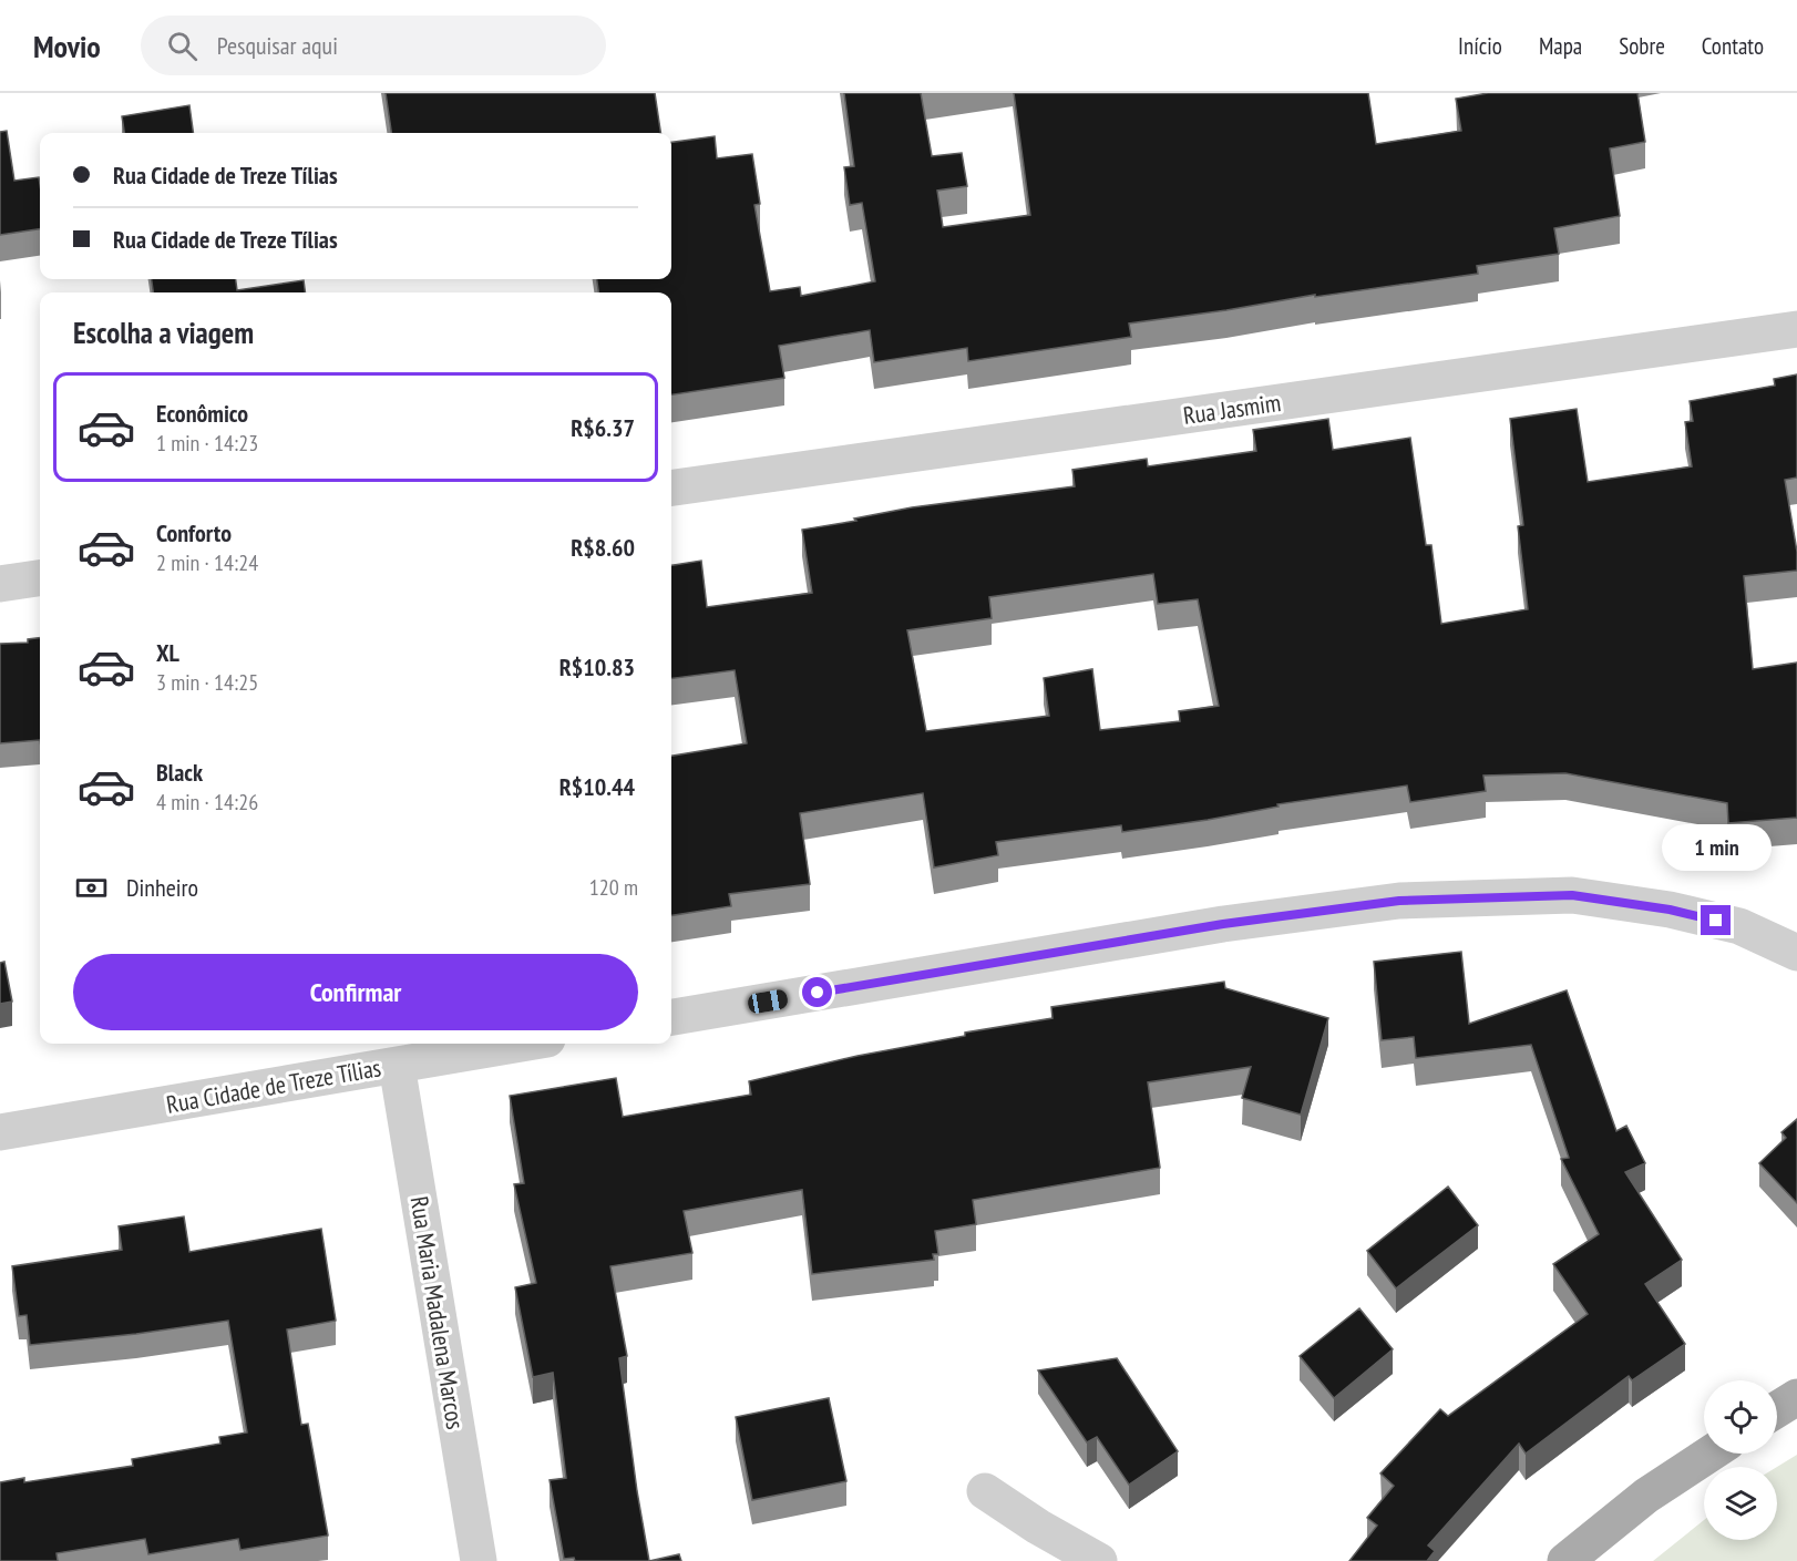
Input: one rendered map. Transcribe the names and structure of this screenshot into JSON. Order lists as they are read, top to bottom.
{
  "streets": {
    "street": ["Rua Jasmim", "Rua Cidade de Treze Tílias", "Rua Maria Madalena Marcos"]
  },
  "crossings": [
    ["Rua Cidade de Treze Tílias", "Rua Maria Madalena Marcos"]
  ],
  "page": {
    "header": "Movio",
    "search": "Pesquisar aqui",
    "nav": [
      "Início",
      "Mapa",
      "Sobre",
      "Contato"
    ],
    "banner": ["Rua Cidade de Treze Tílias", "Rua Cidade de Treze Tílias"],
    "heading": "Escolha a viagem",
    "list": [
      {
        "name": "Econômico",
        "note": "1 min · 14:23",
        "value": "R$6.37"
      },
      {
        "name": "Conforto",
        "note": "2 min · 14:24",
        "value": "R$8.60"
      },
      {
        "name": "XL",
        "note": "3 min · 14:25",
        "value": "R$10.83"
      },
      {
        "name": "Black",
        "note": "4 min · 14:26",
        "value": "R$10.44"
      }
    ],
    "bubble": "1 min",
    "pay": ["Dinheiro", "120 m"],
    "buttons": "Confirmar"
  }
}
